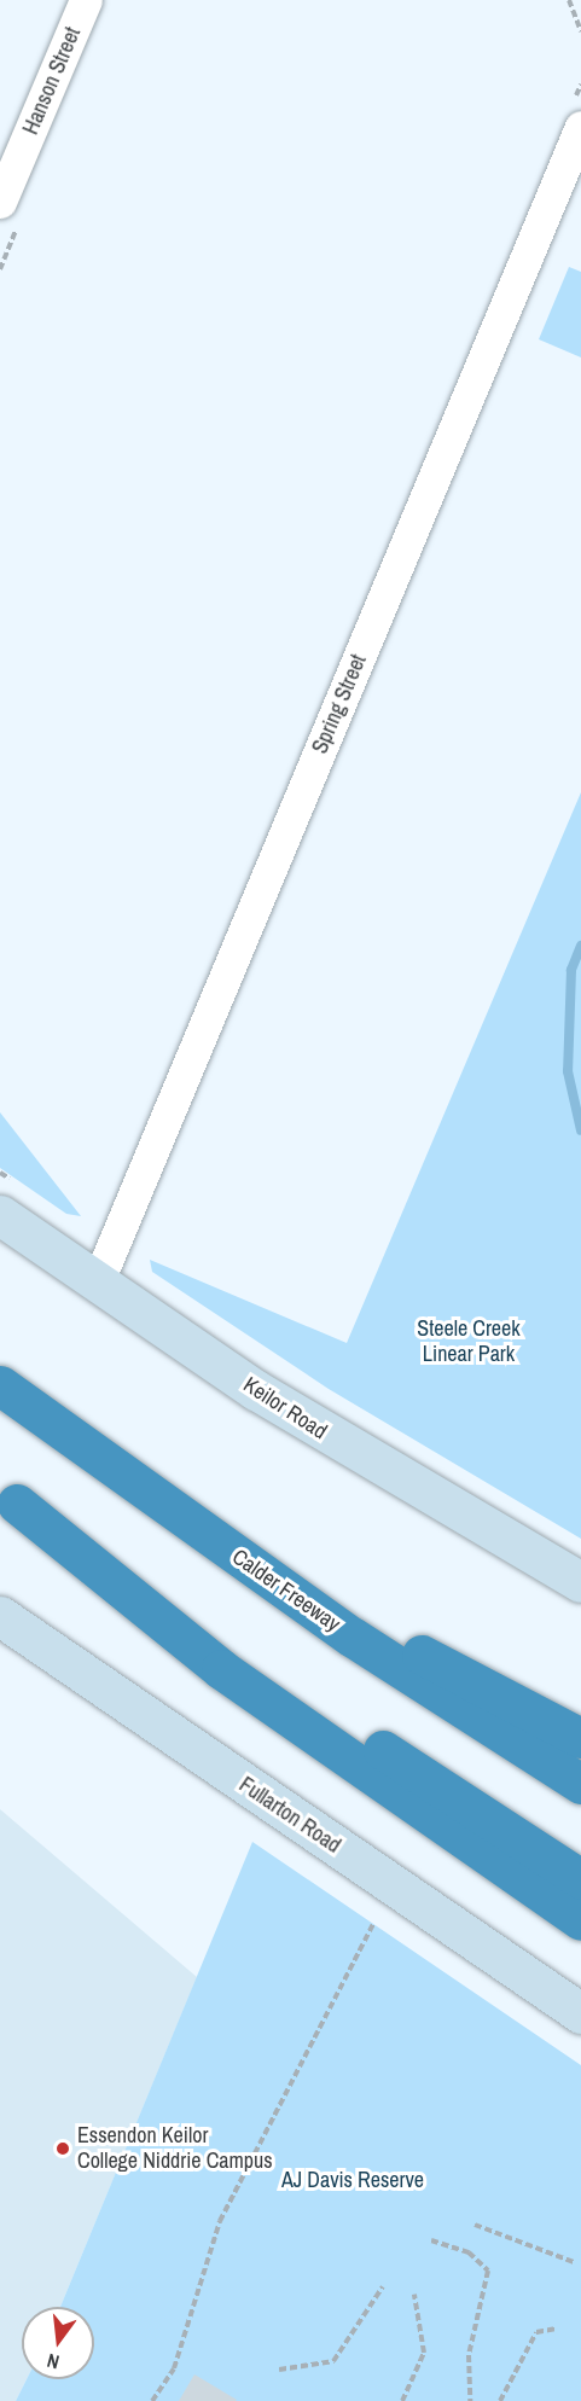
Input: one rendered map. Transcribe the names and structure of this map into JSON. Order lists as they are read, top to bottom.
{
  "streets": {
    "highway": ["Calder Freeway"],
    "main road": ["Keilor Road", "Fullarton Road"],
    "street": ["Hanson Street", "Spring Street"]
  },
  "crossings": [
    ["Spring Street", "Keilor Road"]
  ],
  "parks": ["Steele Creek Linear Park", "AJ Davis Reserve"],
  "places": ["Essendon Keilor College Niddrie Campus"],
  "north": "bottom"
}
